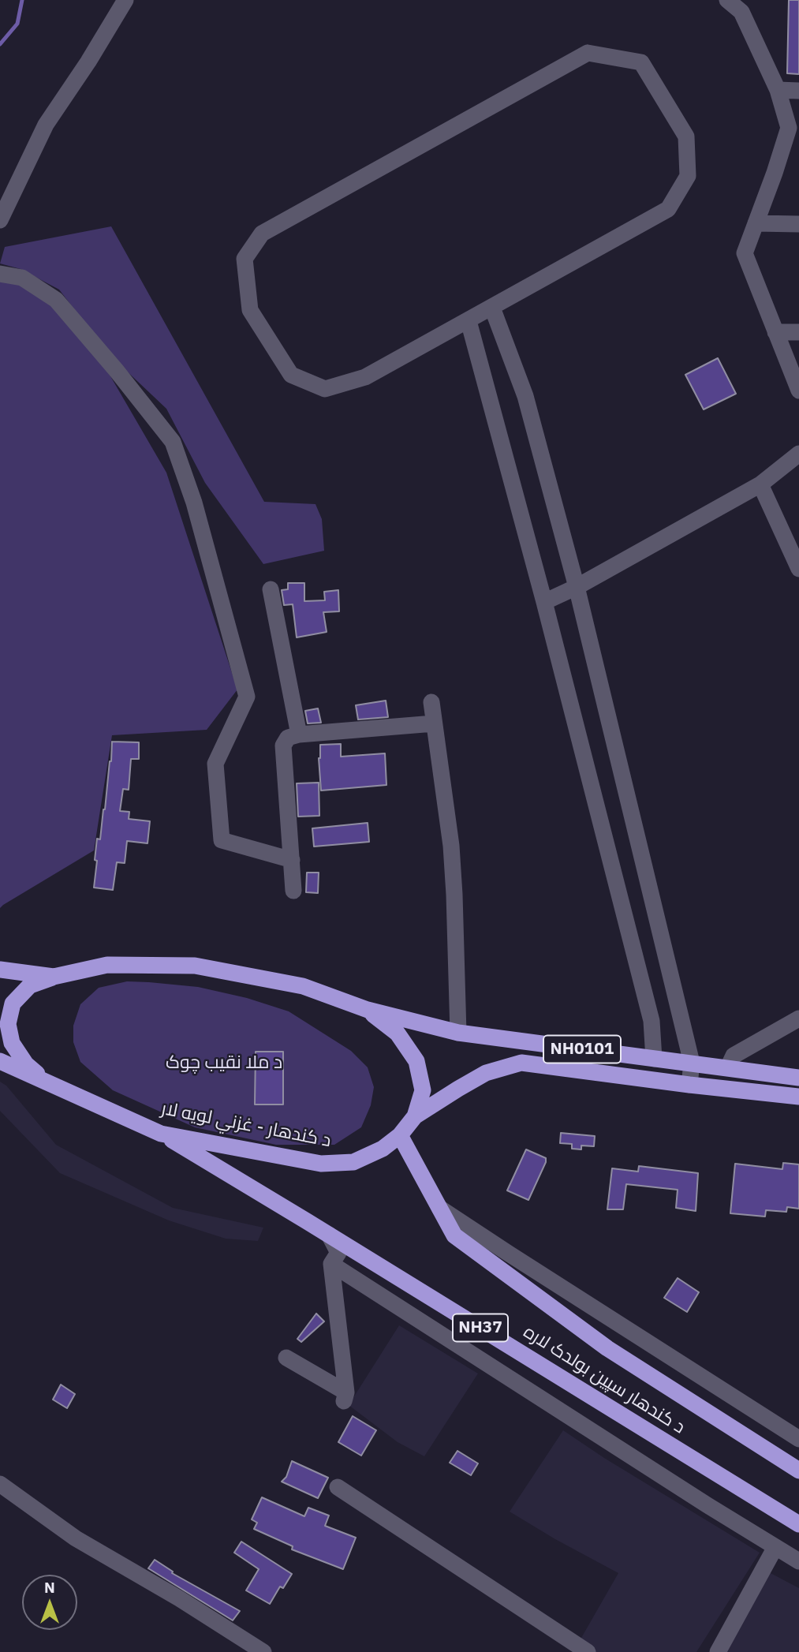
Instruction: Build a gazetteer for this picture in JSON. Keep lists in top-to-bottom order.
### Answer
{
  "streets": {
    "highway": [
      "NH0101",
      "د کندهار - غزني لويه لار",
      "NH37",
      "د کندهار سپین بولدک لاره"
    ]
  },
  "crossings": [
    ["NH0101", "د کندهار - غزني لويه لار"],
    ["د کندهار - غزني لويه لار", "د کندهار سپین بولدک لاره"]
  ],
  "parks": ["د ملا نقيب چوک"],
  "north": "top"
}
